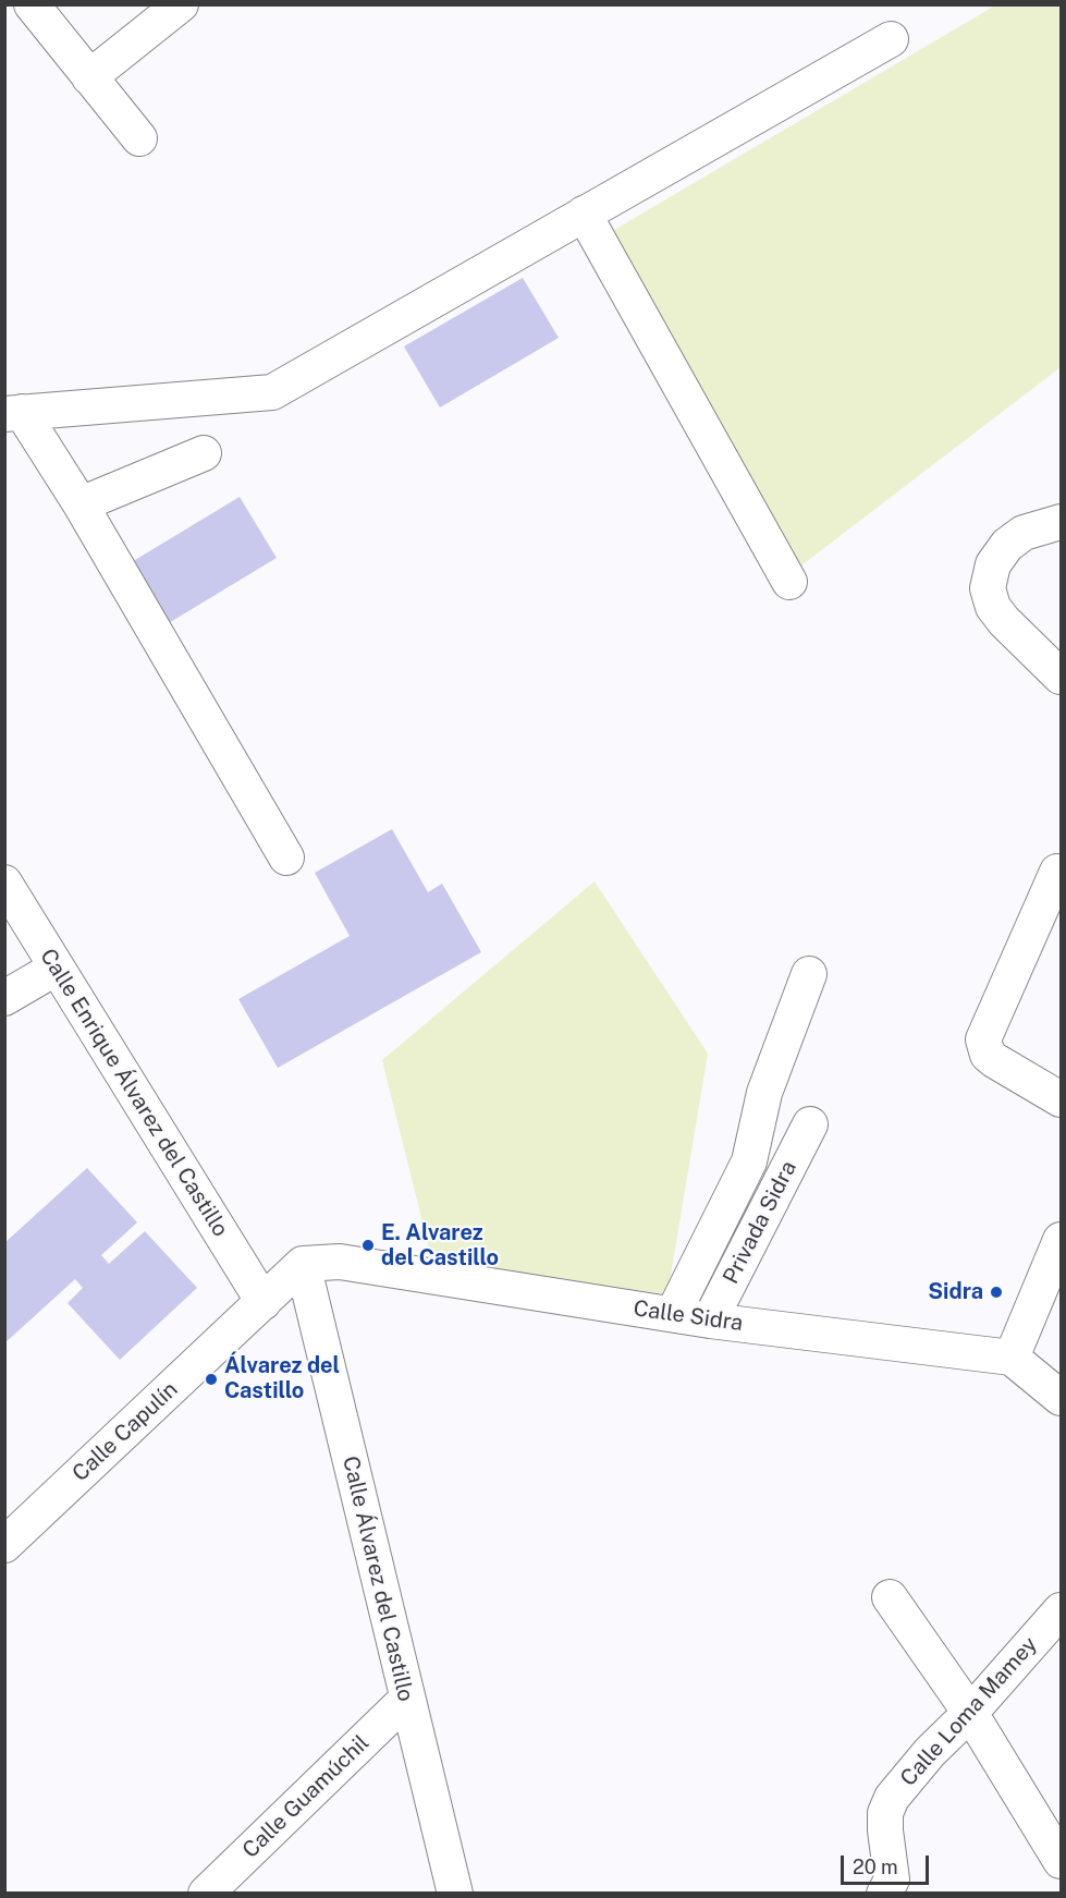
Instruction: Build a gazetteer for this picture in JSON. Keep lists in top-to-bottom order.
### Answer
{
  "streets": {
    "street": [
      "Calle Enrique Álvarez del Castillo",
      "Privada Sidra",
      "Calle Sidra",
      "Calle Capulín",
      "Calle Álvarez del Castillo",
      "Calle Loma Mamey",
      "Calle Guamúchil"
    ]
  },
  "crossings": [
    ["Calle Enrique Álvarez del Castillo", "Calle Capulín"],
    ["Privada Sidra", "Calle Sidra"],
    ["Calle Sidra", "Calle Capulín"],
    ["Calle Sidra", "Calle Álvarez del Castillo"],
    ["Calle Capulín", "Calle Álvarez del Castillo"],
    ["Calle Álvarez del Castillo", "Calle Guamúchil"]
  ],
  "places": ["E. Alvarez del Castillo", "Sidra", "Álvarez del Castillo"],
  "scale_bar": "20 m"
}
